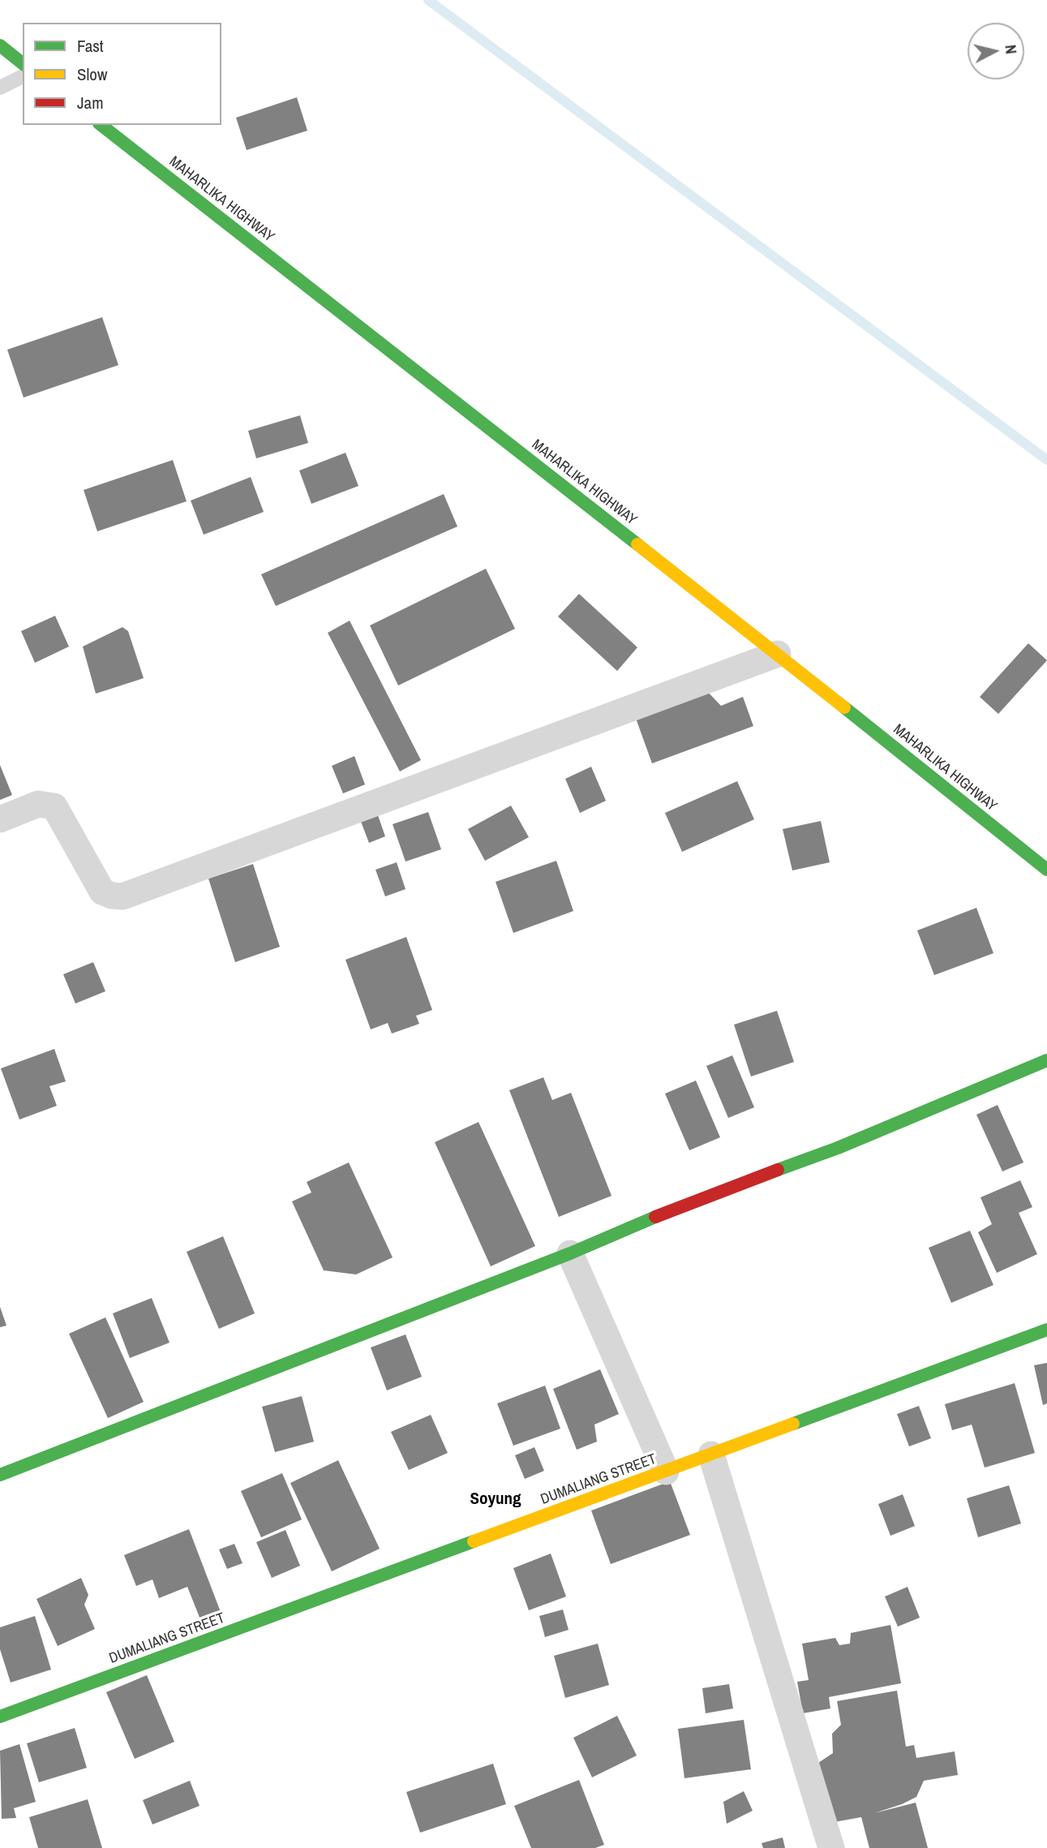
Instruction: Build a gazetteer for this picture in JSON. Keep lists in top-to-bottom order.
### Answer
{
  "streets": {
    "main road": ["MAHARLIKA HIGHWAY", "DUMALIANG STREET"]
  },
  "districts": ["Soyung"],
  "legend": ["Fast", "Slow", "Jam"],
  "north": "right"
}
